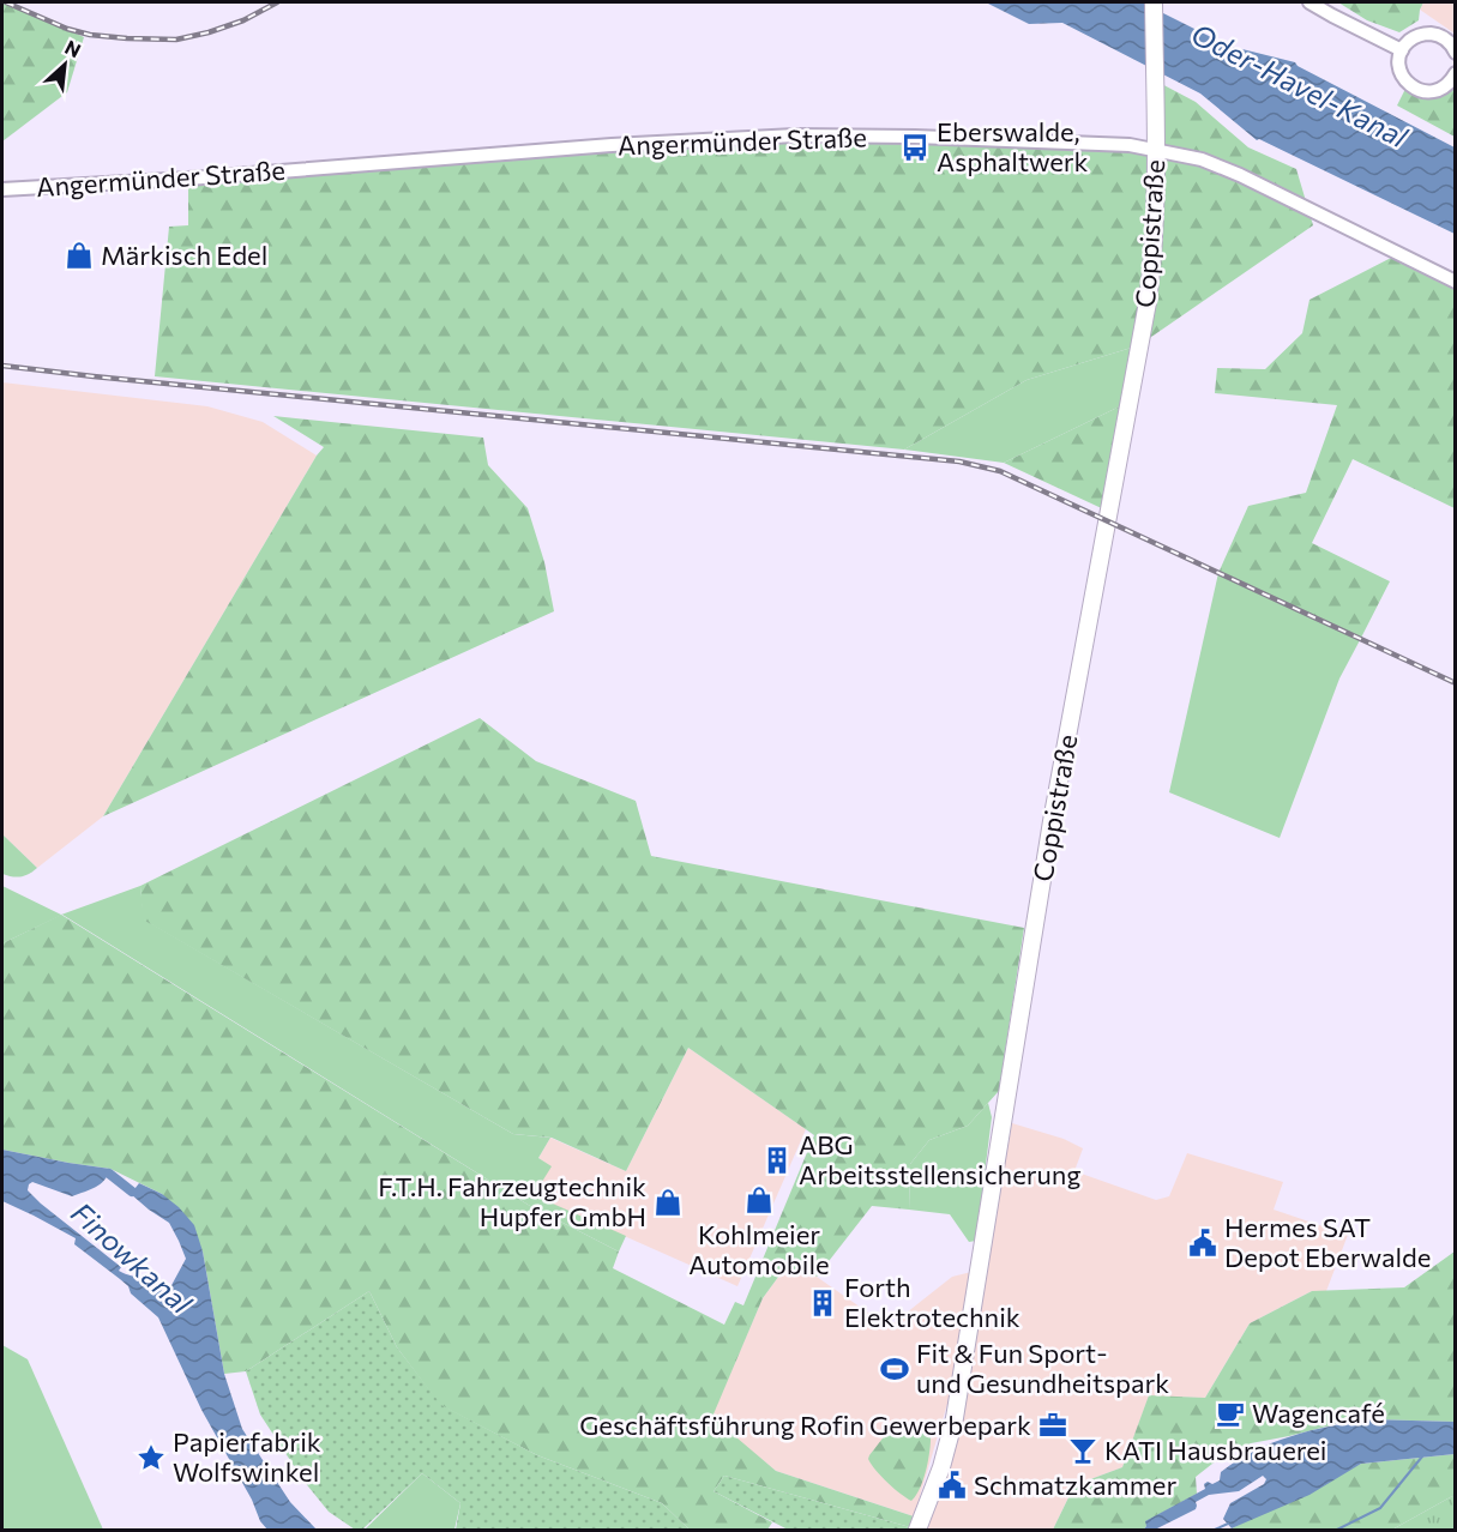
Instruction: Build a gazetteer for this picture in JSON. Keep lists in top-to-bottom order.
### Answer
{
  "streets": {
    "main road": ["Coppistraße"],
    "street": ["Angermünder Straße"]
  },
  "crossings": [
    ["Angermünder Straße", "Coppistraße"]
  ],
  "water": ["Oder-Havel-Kanal", "Finowkanal"],
  "places": {
    "bus stop": ["Eberswalde, Asphaltwerk"],
    "shop": ["Märkisch Edel", "Kohlmeier Automobile", "F.T.H. Fahrzeugtechnik Hupfer GmbH"],
    "building": ["ABG Arbeitsstellensicherung", "Forth Elektrotechnik"],
    "public building": ["Hermes SAT Depot Eberwalde", "Schmatzkammer"],
    "sports": ["Fit & Fun Sport- und Gesundheitspark"],
    "cafe": ["Wagencafé"],
    "office": ["Geschäftsführung Rofin Gewerbepark"],
    "bar": ["KATI Hausbrauerei"],
    "place": ["Papierfabrik Wolfswinkel"]
  },
  "north": "top right"
}
